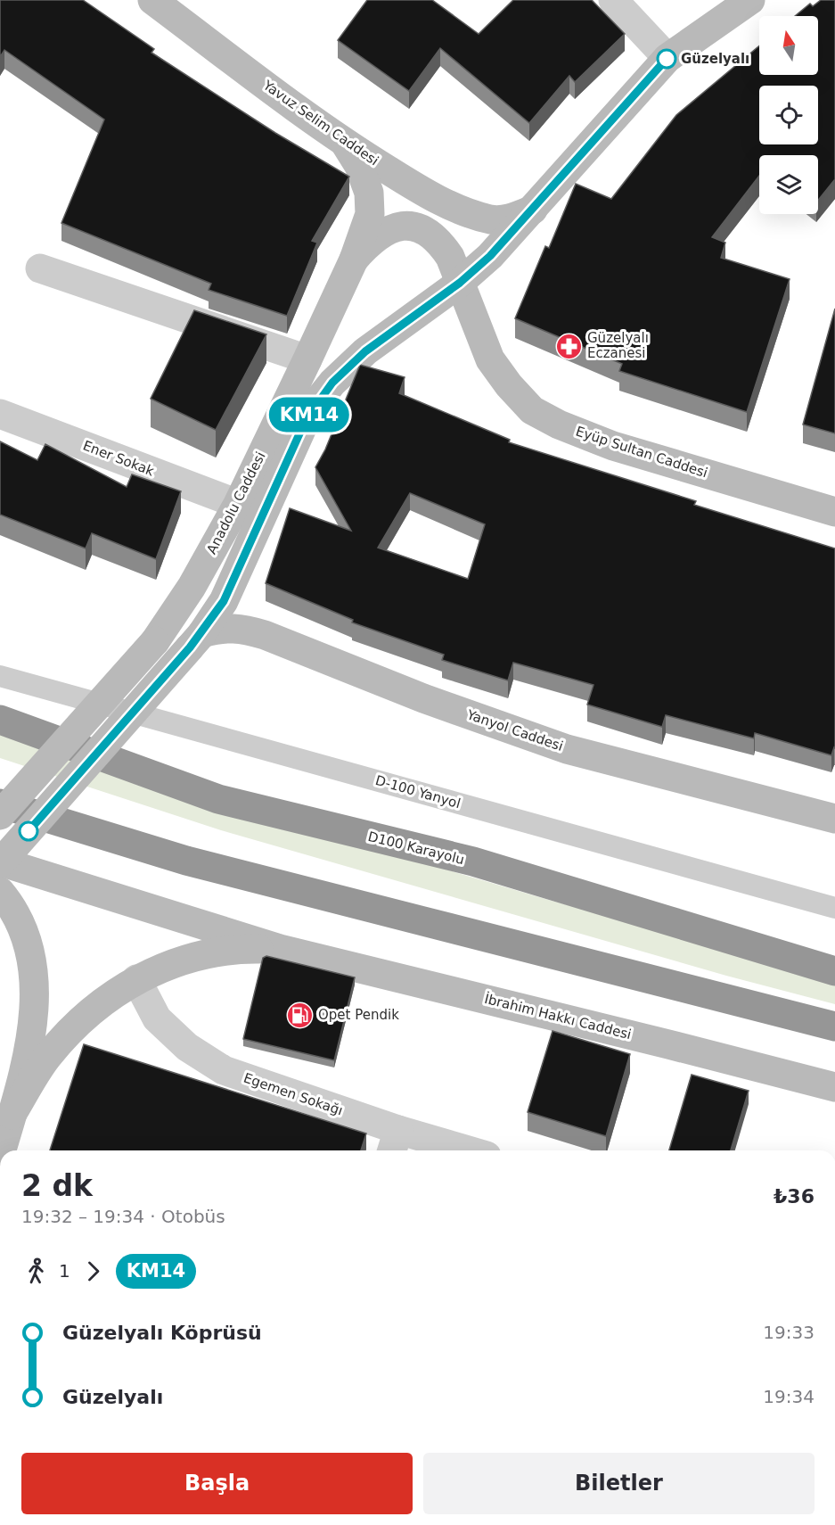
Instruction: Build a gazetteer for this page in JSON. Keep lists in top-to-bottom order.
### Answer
{
  "streets": {
    "highway": ["D100 Karayolu"],
    "street": [
      "Yavuz Selim Caddesi",
      "Eyüp Sultan Caddesi",
      "Ener Sokak",
      "Anadolu Caddesi",
      "Yanyol Caddesi",
      "İbrahim Hakkı Caddesi",
      "Egemen Sokağı"
    ],
    "lane": ["D-100 Yanyol"]
  },
  "crossings": [
    ["Yavuz Selim Caddesi", "Anadolu Caddesi"],
    ["Eyüp Sultan Caddesi", "Anadolu Caddesi"],
    ["Ener Sokak", "Anadolu Caddesi"],
    ["Anadolu Caddesi", "Yanyol Caddesi"]
  ],
  "places": {
    "other": ["Güzelyalı"],
    "pharmacy": ["Güzelyalı Eczanesi"],
    "fuel station": ["Opet Pendik"]
  },
  "lines": ["bus line KM14"],
  "north": "top",
  "page": {
    "on_map": "KM14",
    "heading": ["2 dk", "19:32 – 19:34 · Otobüs", "₺36"],
    "legs": ["1", "KM14"],
    "list": [
      {
        "name": "Güzelyalı Köprüsü",
        "value": "19:33"
      },
      {
        "name": "Güzelyalı",
        "value": "19:34"
      }
    ],
    "buttons": ["Başla", "Biletler"]
  }
}
